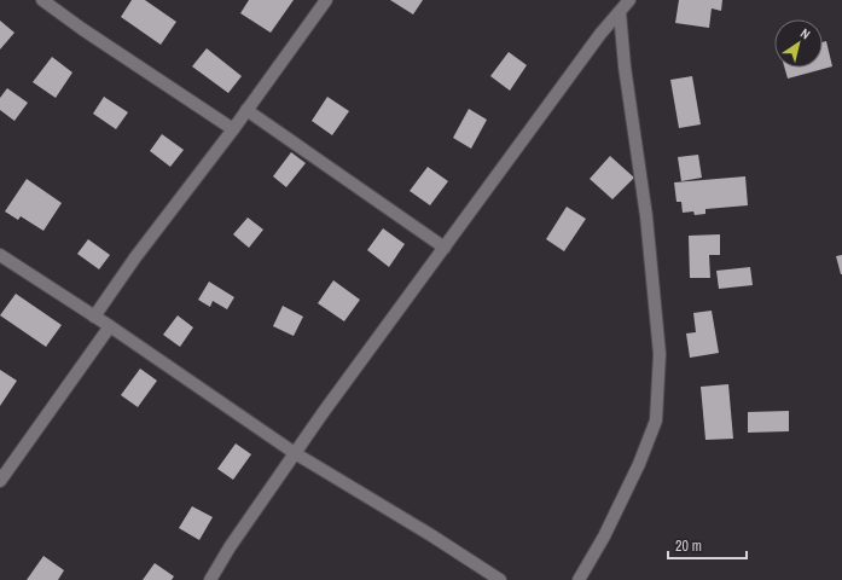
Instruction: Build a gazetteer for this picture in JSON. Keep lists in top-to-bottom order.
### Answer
{
  "scale_bar": "20 m",
  "north": "top right"
}
